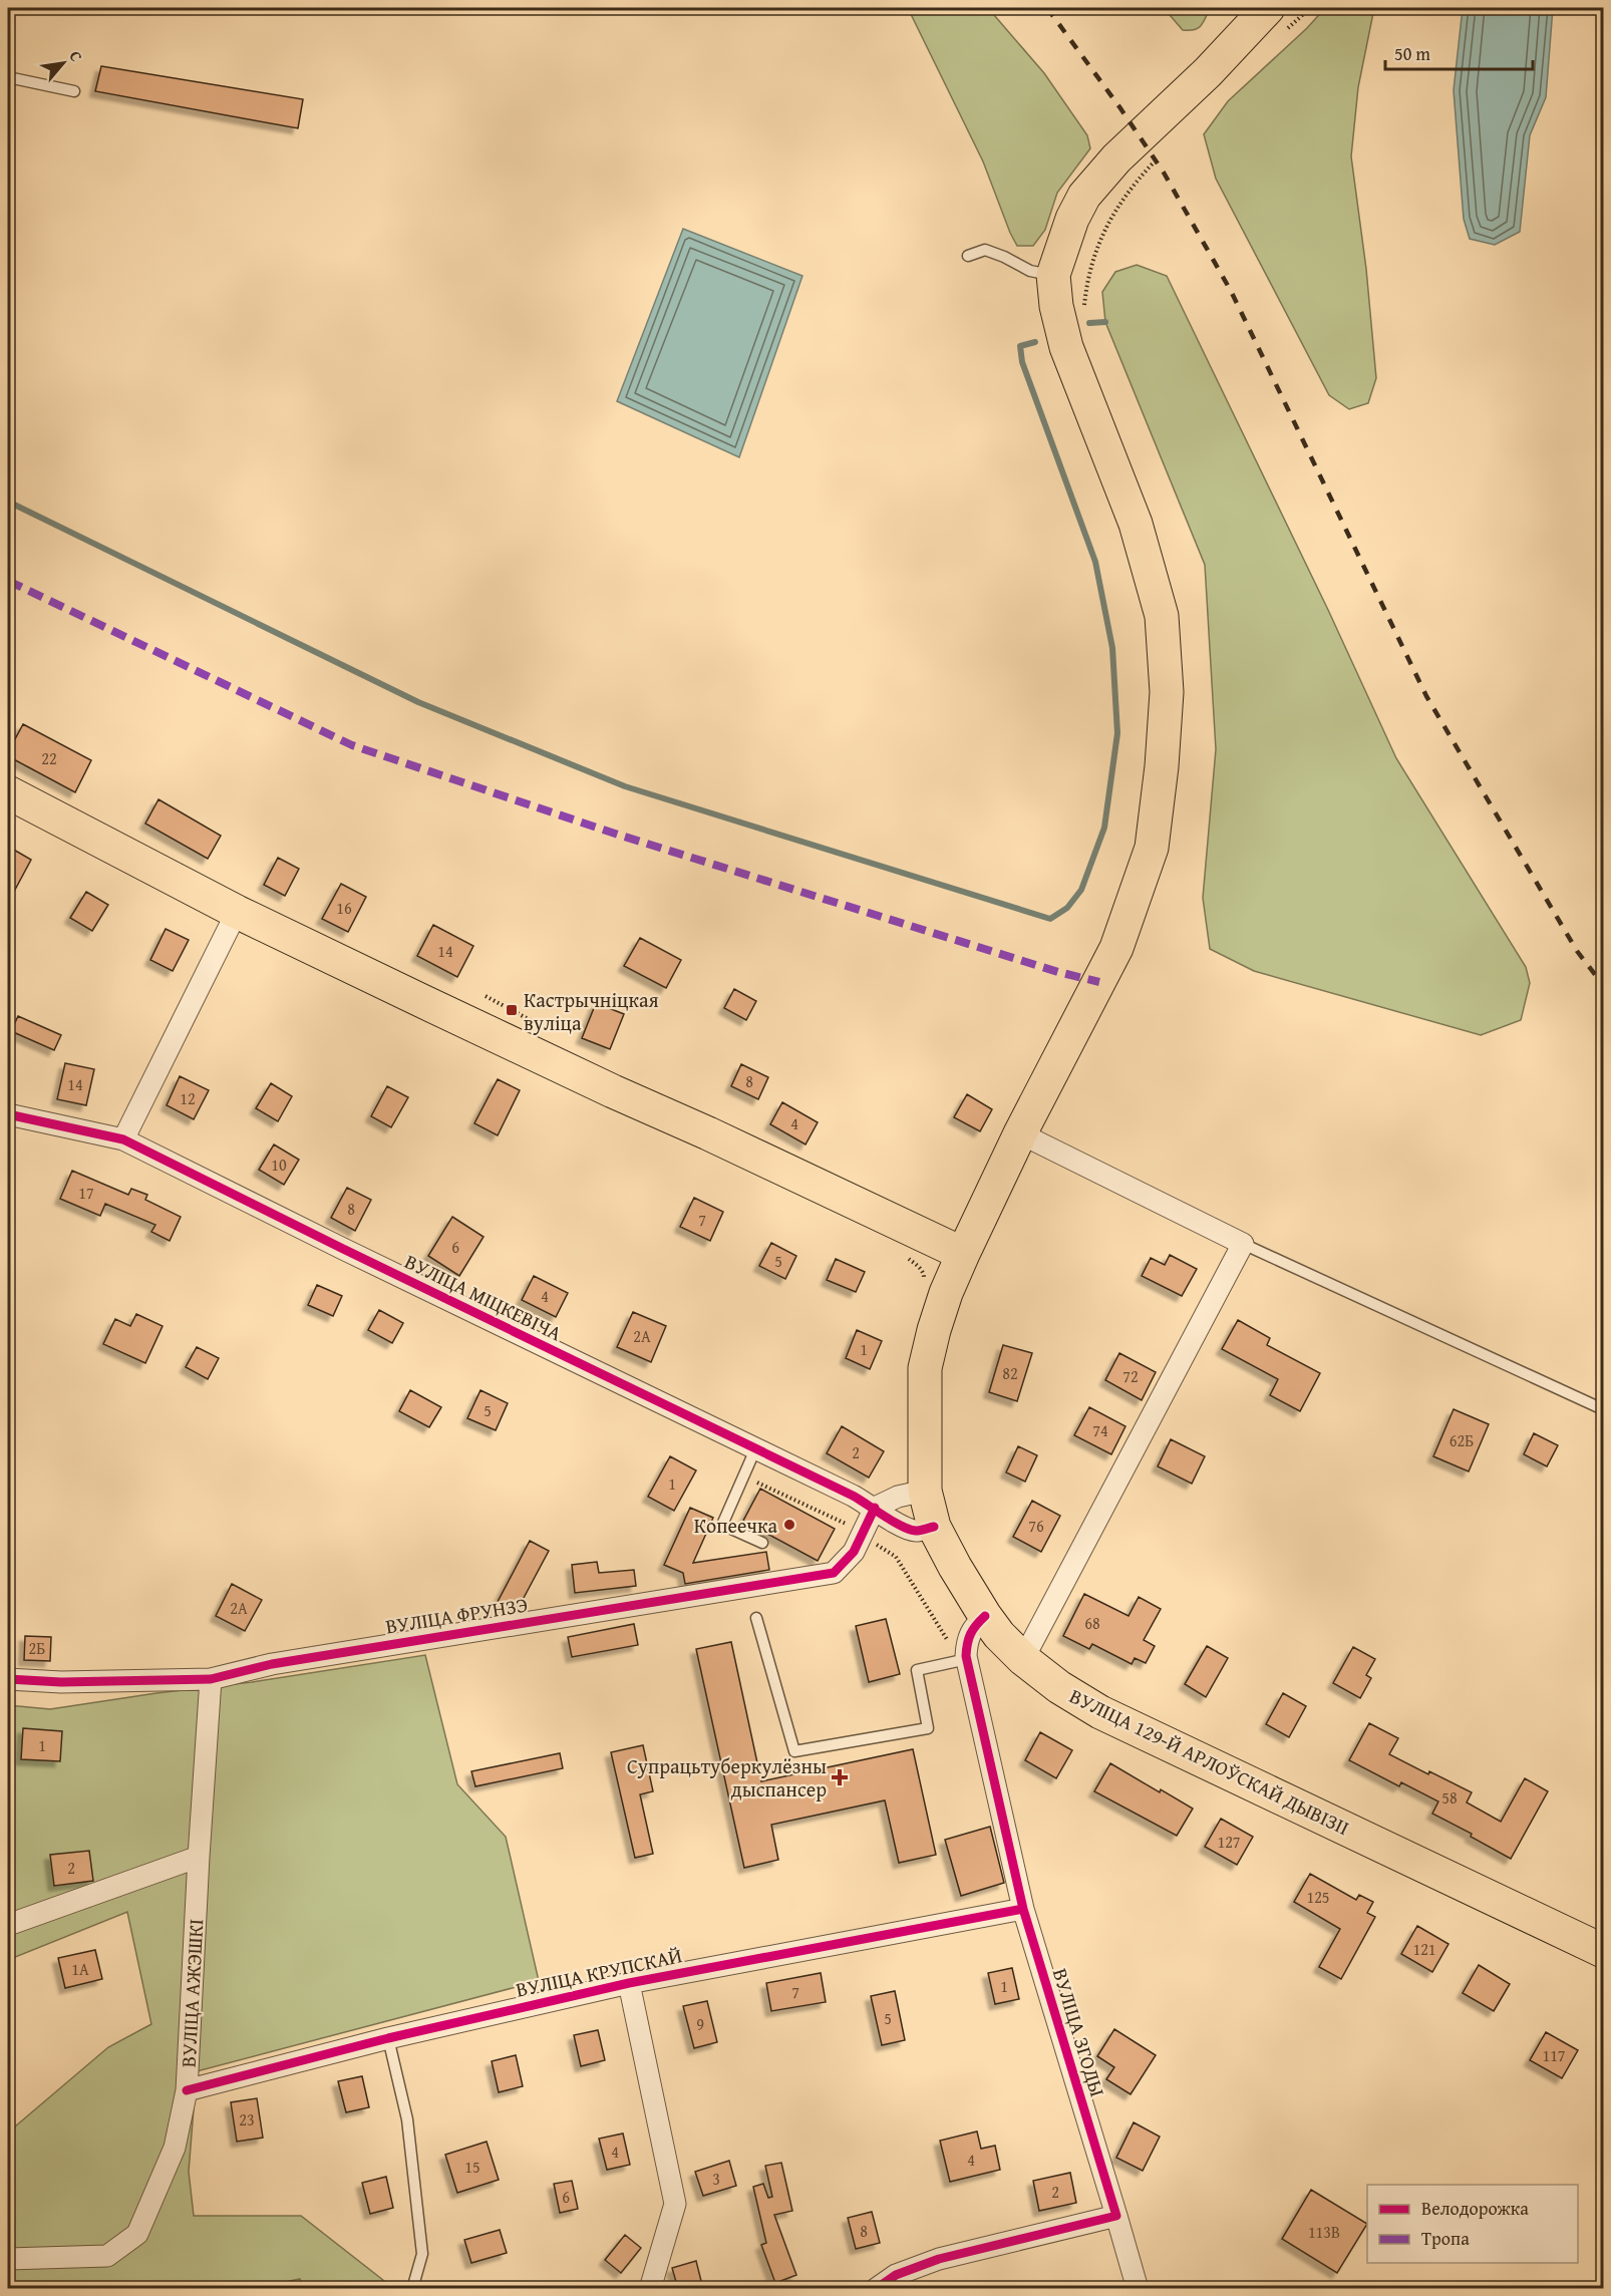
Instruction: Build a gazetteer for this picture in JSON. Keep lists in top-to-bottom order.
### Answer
{
  "streets": {
    "main road": ["ВУЛІЦА 129-Й АРЛОЎСКАЙ ДЫВІЗІІ"],
    "street": [
      "ВУЛІЦА МІЦКЕВІЧА",
      "ВУЛІЦА ФРУНЗЭ",
      "ВУЛІЦА КРУПСКАЙ",
      "ВУЛІЦА АЖЭШКІ",
      "ВУЛІЦА ЗГОДЫ"
    ]
  },
  "crossings": [
    ["ВУЛІЦА МІЦКЕВІЧА", "ВУЛІЦА ФРУНЗЭ"],
    ["ВУЛІЦА МІЦКЕВІЧА", "ВУЛІЦА 129-Й АРЛОЎСКАЙ ДЫВІЗІІ"],
    ["ВУЛІЦА ФРУНЗЭ", "ВУЛІЦА АЖЭШКІ"],
    ["ВУЛІЦА 129-Й АРЛОЎСКАЙ ДЫВІЗІІ", "ВУЛІЦА ЗГОДЫ"],
    ["ВУЛІЦА КРУПСКАЙ", "ВУЛІЦА АЖЭШКІ"],
    ["ВУЛІЦА КРУПСКАЙ", "ВУЛІЦА ЗГОДЫ"]
  ],
  "places": {
    "transit": ["Кастрычніцкая вуліца"],
    "other": ["Копеечка"],
    "health": ["Супрацьтуберкулёзны дыспансер"]
  },
  "house_numbers": [
    "22",
    "16",
    "14",
    "8",
    "14",
    "12",
    "4",
    "10",
    "17",
    "8",
    "7",
    "6",
    "5",
    "4",
    "2А",
    "1",
    "82",
    "72",
    "5",
    "74",
    "62Б",
    "2",
    "1",
    "76",
    "2А",
    "68",
    "2Б",
    "1",
    "58",
    "127",
    "2",
    "125",
    "121",
    "1А",
    "1",
    "7",
    "5",
    "9",
    "117",
    "23",
    "4",
    "4",
    "15",
    "3",
    "2",
    "6",
    "8",
    "113В"
  ],
  "legend": ["Велодорожка", "Тропа"],
  "scale_bar": "50 m",
  "north": "top right"
}
